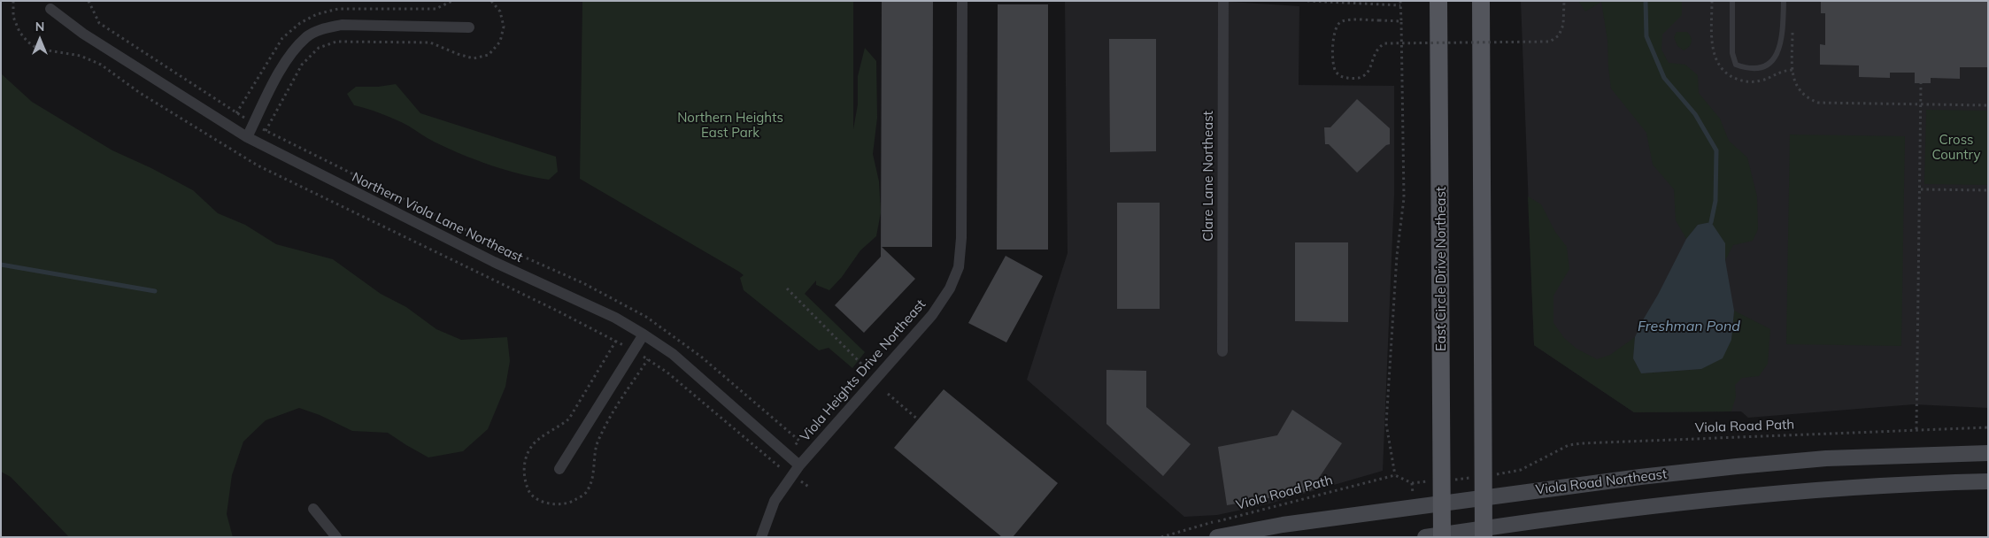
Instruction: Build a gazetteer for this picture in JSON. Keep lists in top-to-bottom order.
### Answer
{
  "streets": {
    "main road": ["East Circle Drive Northeast", "Viola Road Northeast"],
    "street": ["Clare Lane Northeast", "Northern Viola Lane Northeast", "Viola Heights Drive Northeast"],
    "path": ["Viola Road Path"]
  },
  "crossings": [
    ["Northern Viola Lane Northeast", "Viola Heights Drive Northeast"],
    ["East Circle Drive Northeast", "Viola Road Path"],
    ["East Circle Drive Northeast", "Viola Road Northeast"]
  ],
  "water": ["Freshman Pond"],
  "parks": ["Northern Heights East Park", "Cross Country"],
  "north": "top"
}
